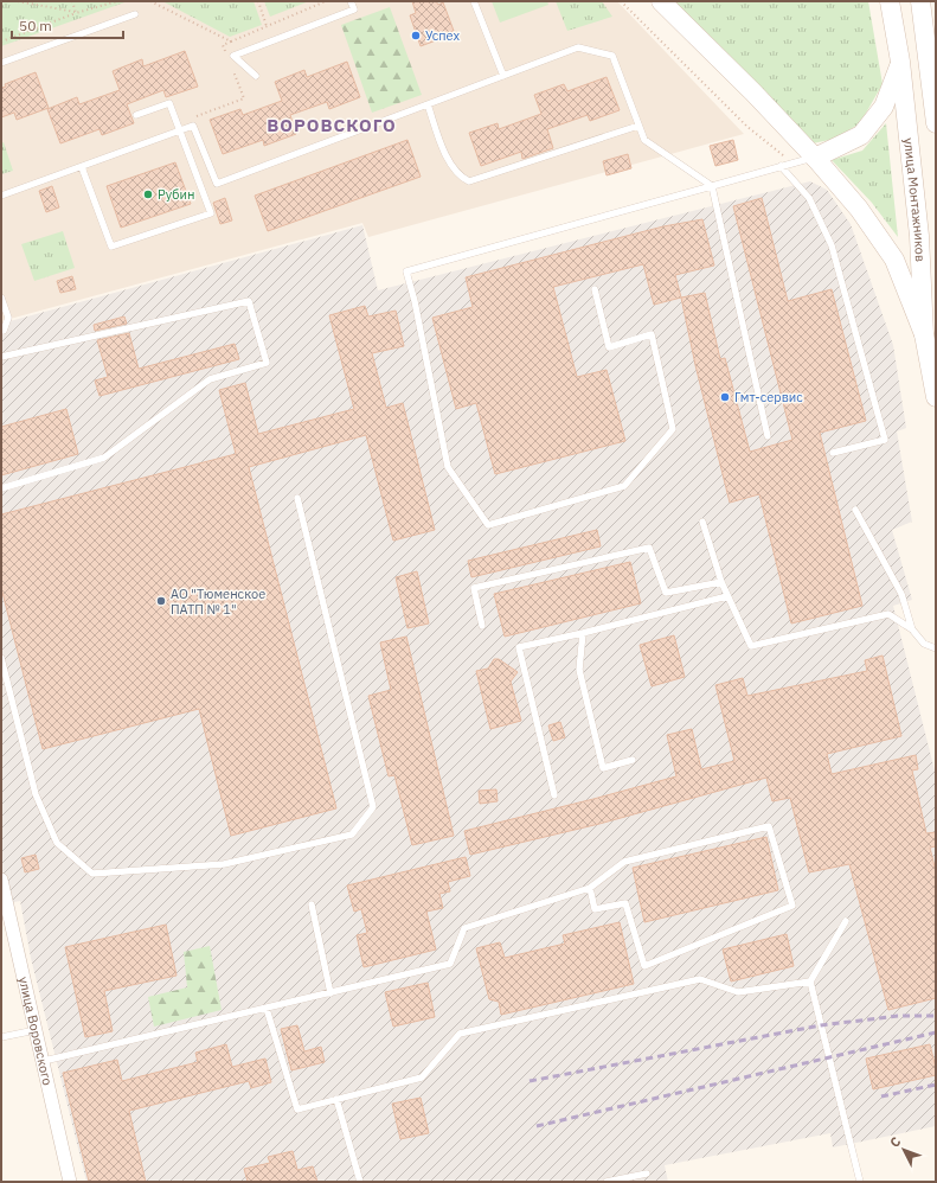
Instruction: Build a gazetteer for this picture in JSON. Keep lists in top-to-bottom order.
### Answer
{
  "streets": {
    "main road": ["улица Монтажников"],
    "street": ["улица Воровского"]
  },
  "districts": ["ВОРОВСКОГО"],
  "places": [
    "Успех",
    "Рубин",
    "Гмт-сервис",
    "АО \"Тюменское ПАТП № 1\""
  ],
  "scale_bar": "50 m",
  "north": "top left"
}
